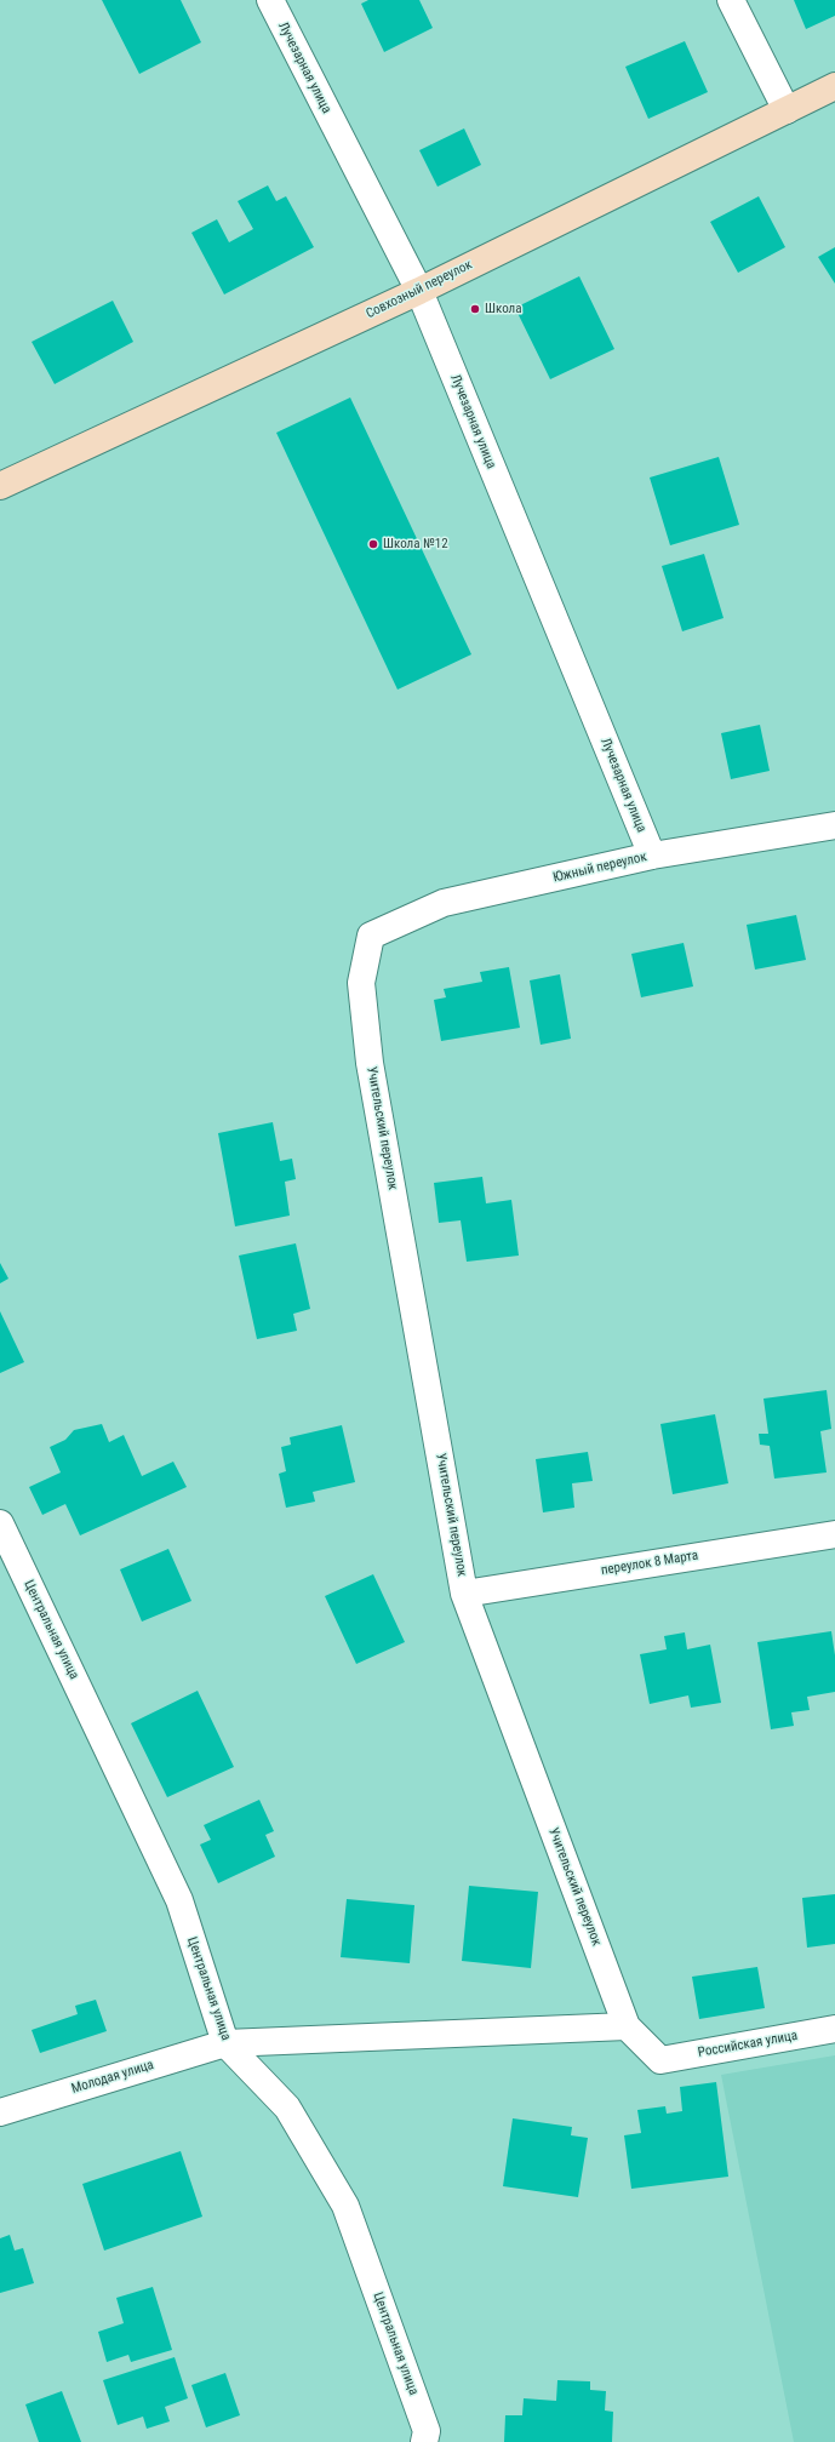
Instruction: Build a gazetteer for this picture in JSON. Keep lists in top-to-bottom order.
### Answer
{
  "streets": {
    "street": [
      "Лучезарная улица",
      "Совхозный переулок",
      "Южный переулок",
      "Учительский переулок",
      "переулок 8 Марта",
      "Центральная улица",
      "Российская улица",
      "Молодая улица"
    ]
  },
  "crossings": [
    ["Лучезарная улица", "Совхозный переулок"],
    ["Лучезарная улица", "Южный переулок"],
    ["Южный переулок", "Учительский переулок"],
    ["Учительский переулок", "переулок 8 Марта"],
    ["Учительский переулок", "Российская улица"],
    ["Учительский переулок", "Молодая улица"],
    ["Центральная улица", "Молодая улица"]
  ],
  "places": ["Школа", "Школа №12"]
}
